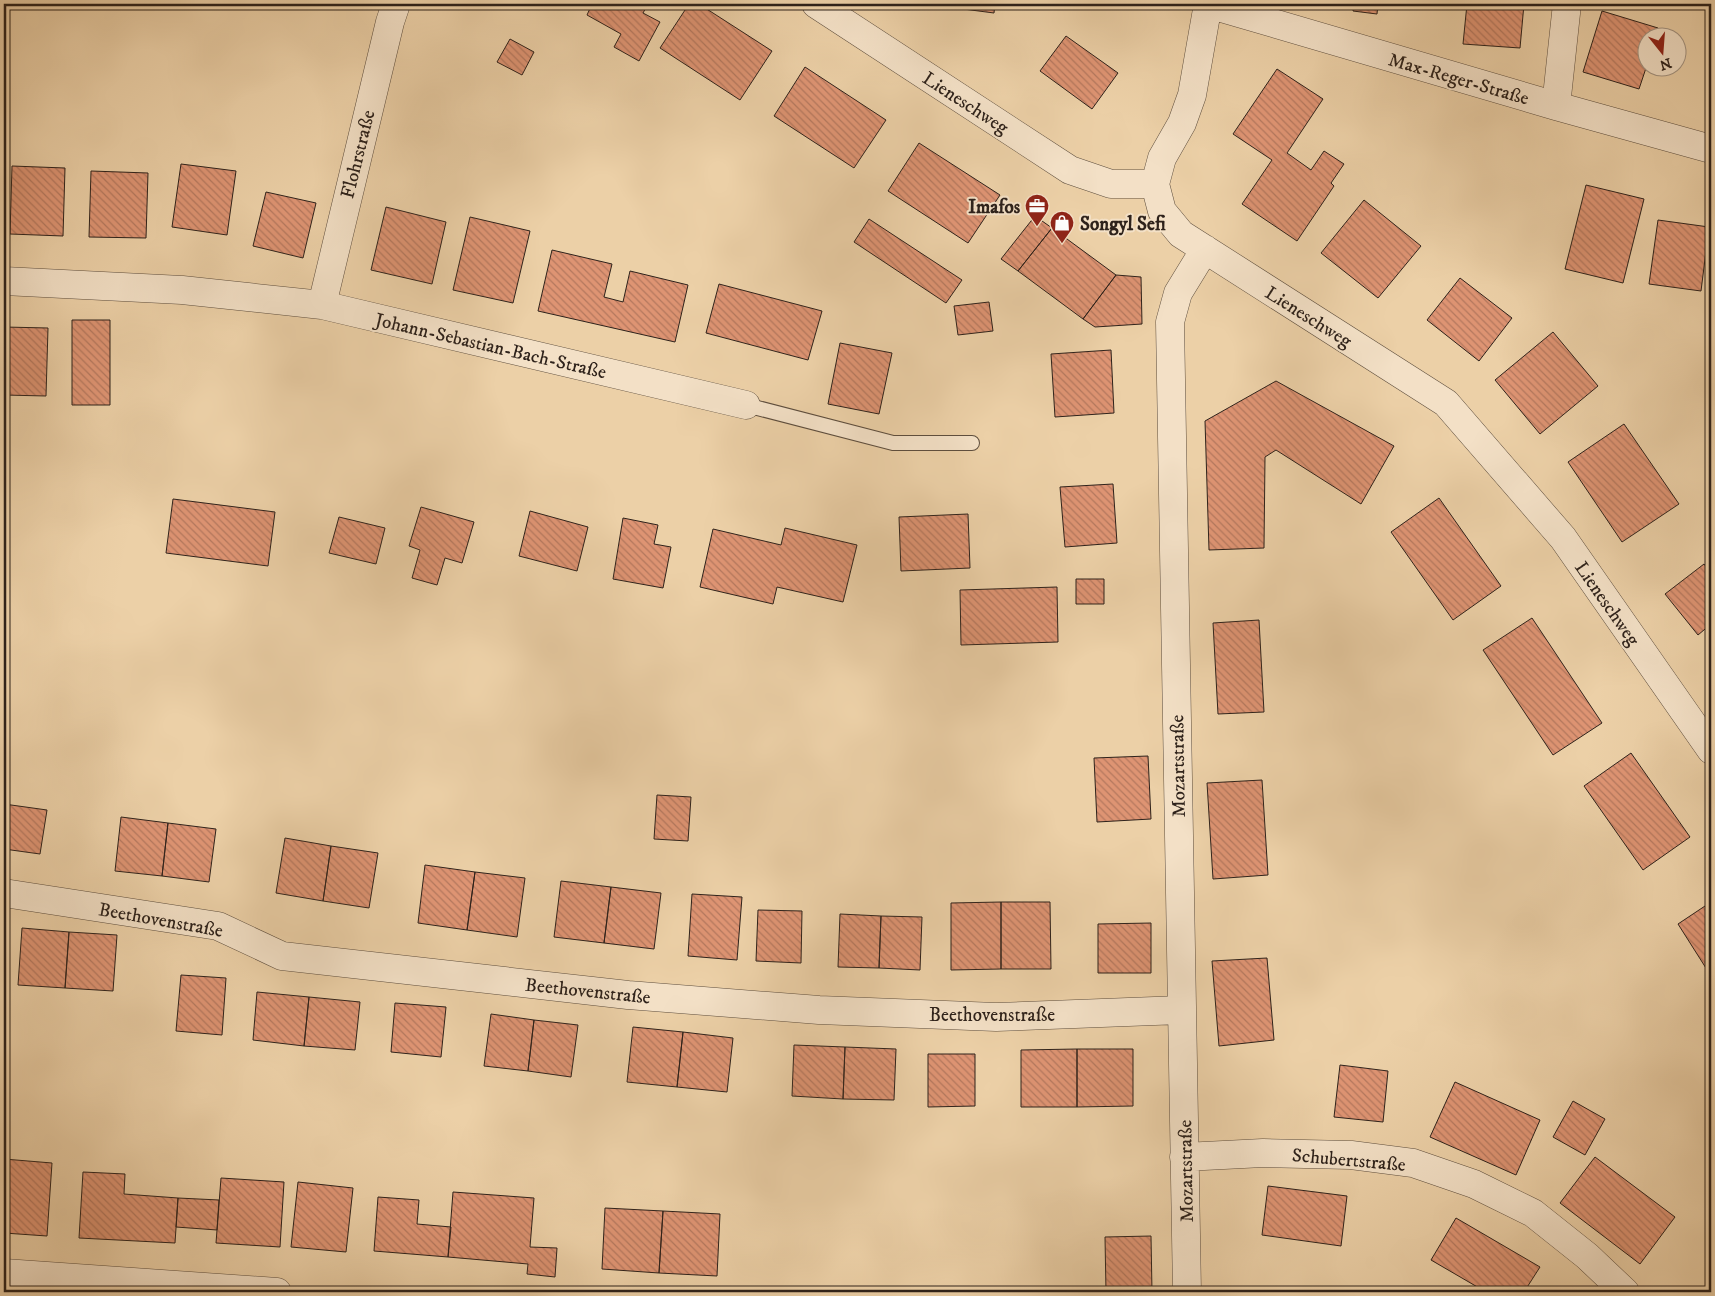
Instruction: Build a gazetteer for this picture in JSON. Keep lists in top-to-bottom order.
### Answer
{
  "streets": {
    "street": [
      "Max-Reger-Straße",
      "Lieneschweg",
      "Flohrstraße",
      "Johann-Sebastian-Bach-Straße",
      "Mozartstraße",
      "Beethovenstraße",
      "Schubertstraße"
    ]
  },
  "crossings": [
    ["Lieneschweg", "Mozartstraße"],
    ["Flohrstraße", "Johann-Sebastian-Bach-Straße"],
    ["Mozartstraße", "Beethovenstraße"],
    ["Mozartstraße", "Schubertstraße"]
  ],
  "places": {
    "office": ["Imafos"],
    "shop": ["Songyl Sefi"]
  },
  "north": "bottom"
}
